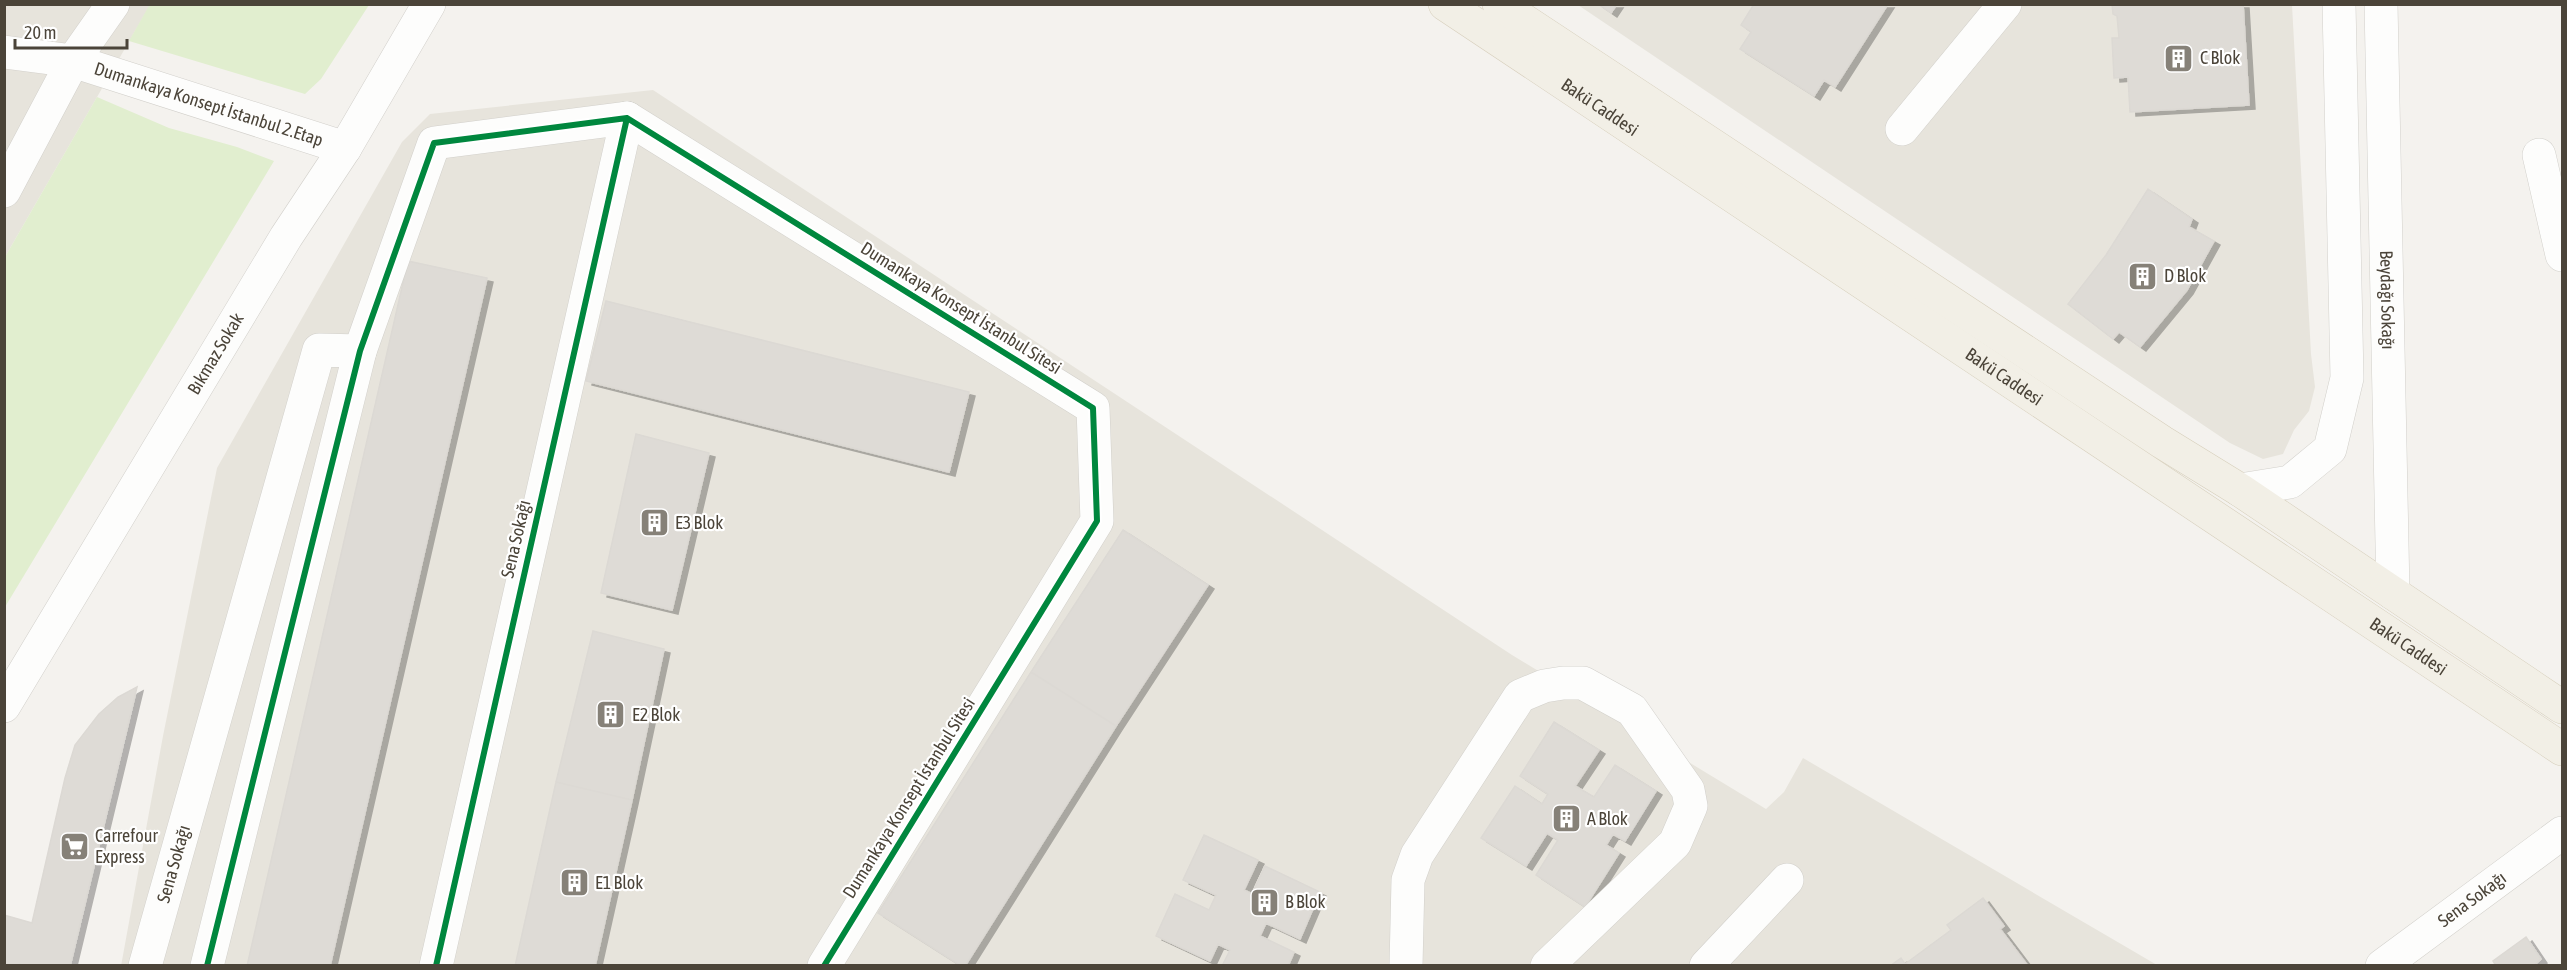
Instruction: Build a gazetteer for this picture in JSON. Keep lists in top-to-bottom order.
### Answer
{
  "streets": {
    "main road": ["Bakü Caddesi"],
    "street": [
      "Dumankaya Konsept İstanbul 2.Etap",
      "Beydağı Sokağı",
      "Dumankaya Konsept İstanbul Sitesi",
      "Bıkmaz Sokak",
      "Sena Sokağı"
    ]
  },
  "crossings": [
    ["Dumankaya Konsept İstanbul 2.Etap", "Bıkmaz Sokak"],
    ["Bakü Caddesi", "Beydağı Sokağı"],
    ["Dumankaya Konsept İstanbul Sitesi", "Sena Sokağı"]
  ],
  "places": {
    "building": [
      "C Blok",
      "D Blok",
      "E3 Blok",
      "E2 Blok",
      "A Blok",
      "E1 Blok",
      "B Blok"
    ],
    "supermarket": ["Carrefour Express"]
  },
  "scale_bar": "20 m"
}
